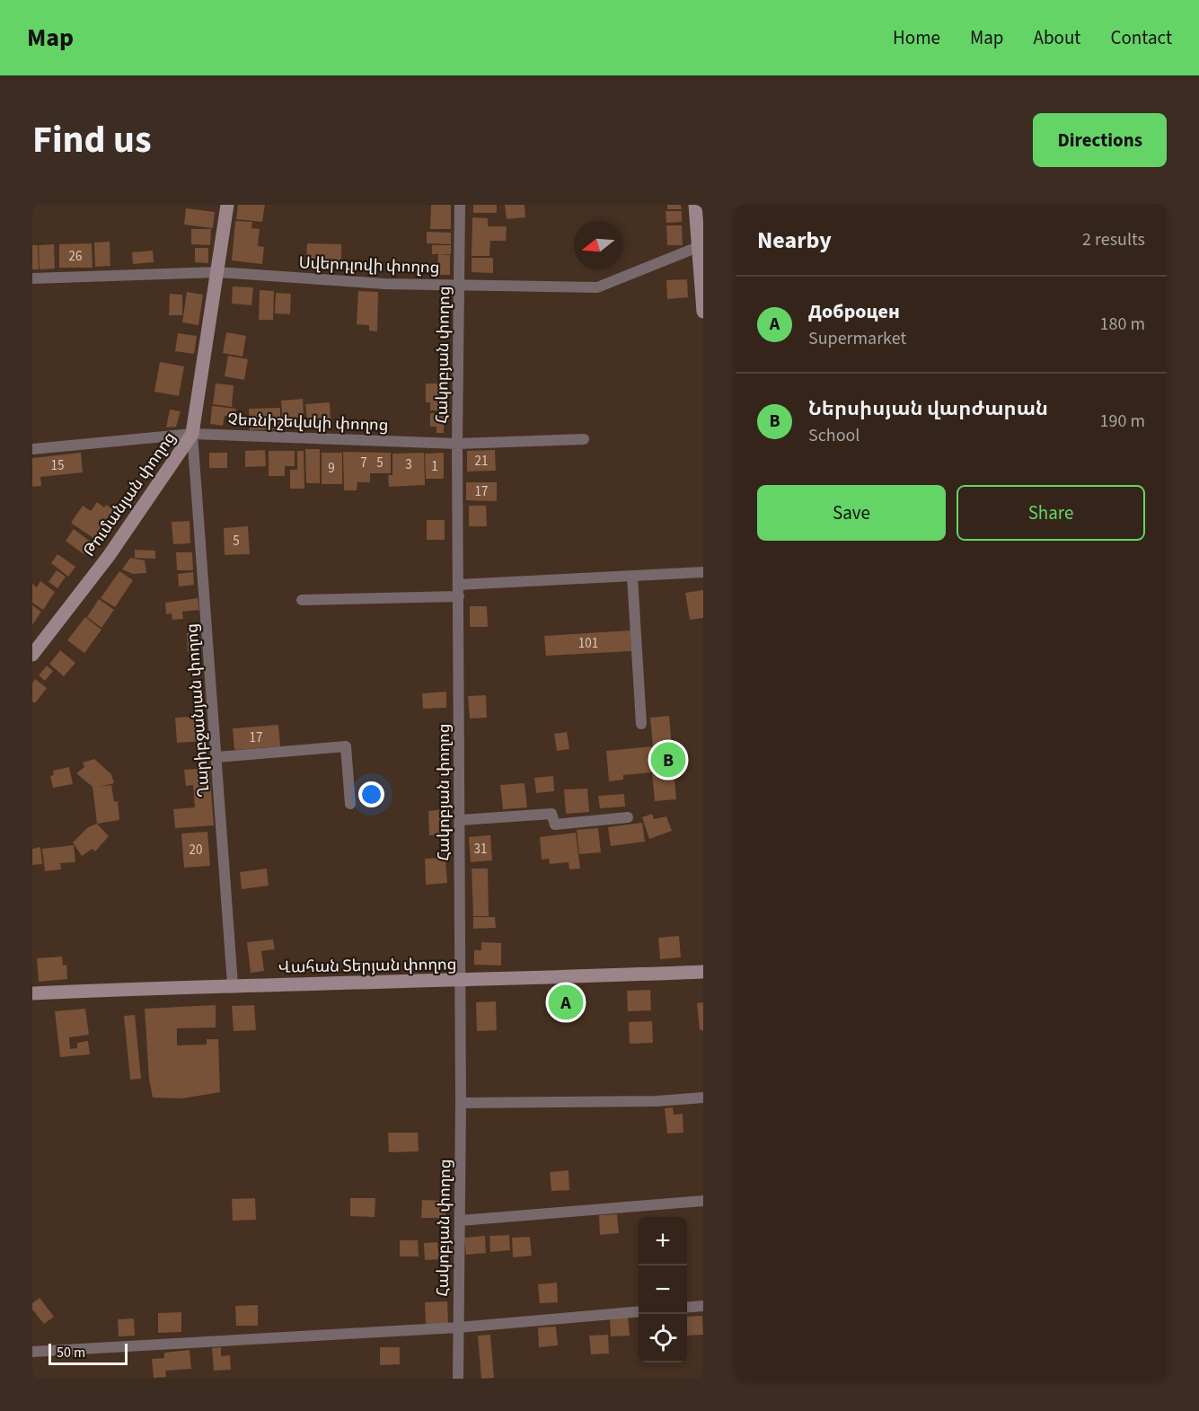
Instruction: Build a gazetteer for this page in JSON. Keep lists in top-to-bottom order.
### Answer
{
  "streets": {
    "street": [
      "Սվերդլովի փողոց",
      "Հակոբյան փողոց",
      "Չեռնիշեվսկի փողոց",
      "Թումանյան փողոց",
      "Ղարիբջանյան փողոց",
      "Վահան Տերյան փողոց"
    ]
  },
  "crossings": [
    ["Սվերդլովի փողոց", "Հակոբյան փողոց"],
    ["Սվերդլովի փողոց", "Թումանյան փողոց"],
    ["Հակոբյան փողոց", "Չեռնիշեվսկի փողոց"],
    ["Հակոբյան փողոց", "Վահան Տերյան փողոց"],
    ["Չեռնիշեվսկի փողոց", "Թումանյան փողոց"],
    ["Չեռնիշեվսկի փողոց", "Ղարիբջանյան փողոց"],
    ["Թումանյան փողոց", "Ղարիբջանյան փողոց"],
    ["Ղարիբջանյան փողոց", "Վահան Տերյան փողոց"]
  ],
  "house_numbers": [
    "26",
    "21",
    "7",
    "5",
    "3",
    "15",
    "1",
    "9",
    "17",
    "5",
    "101",
    "17",
    "31",
    "20"
  ],
  "scale_bar": "50 m",
  "north": "left",
  "page": {
    "header": "Map",
    "nav": [
      "Home",
      "Map",
      "About",
      "Contact"
    ],
    "title": "Find us",
    "buttons": [
      "Directions",
      ["Save", "Share"]
    ],
    "heading": ["Nearby", "2 results"],
    "list": [
      {
        "mark": "A",
        "name": "Доброцен",
        "note": "Supermarket",
        "value": "180 m"
      },
      {
        "mark": "B",
        "name": "Ներսիսյան վարժարան",
        "note": "School",
        "value": "190 m"
      }
    ],
    "pins": ["B", "A"],
    "map_buttons": ["+", "−"],
    "scale": "50 m"
  }
}
